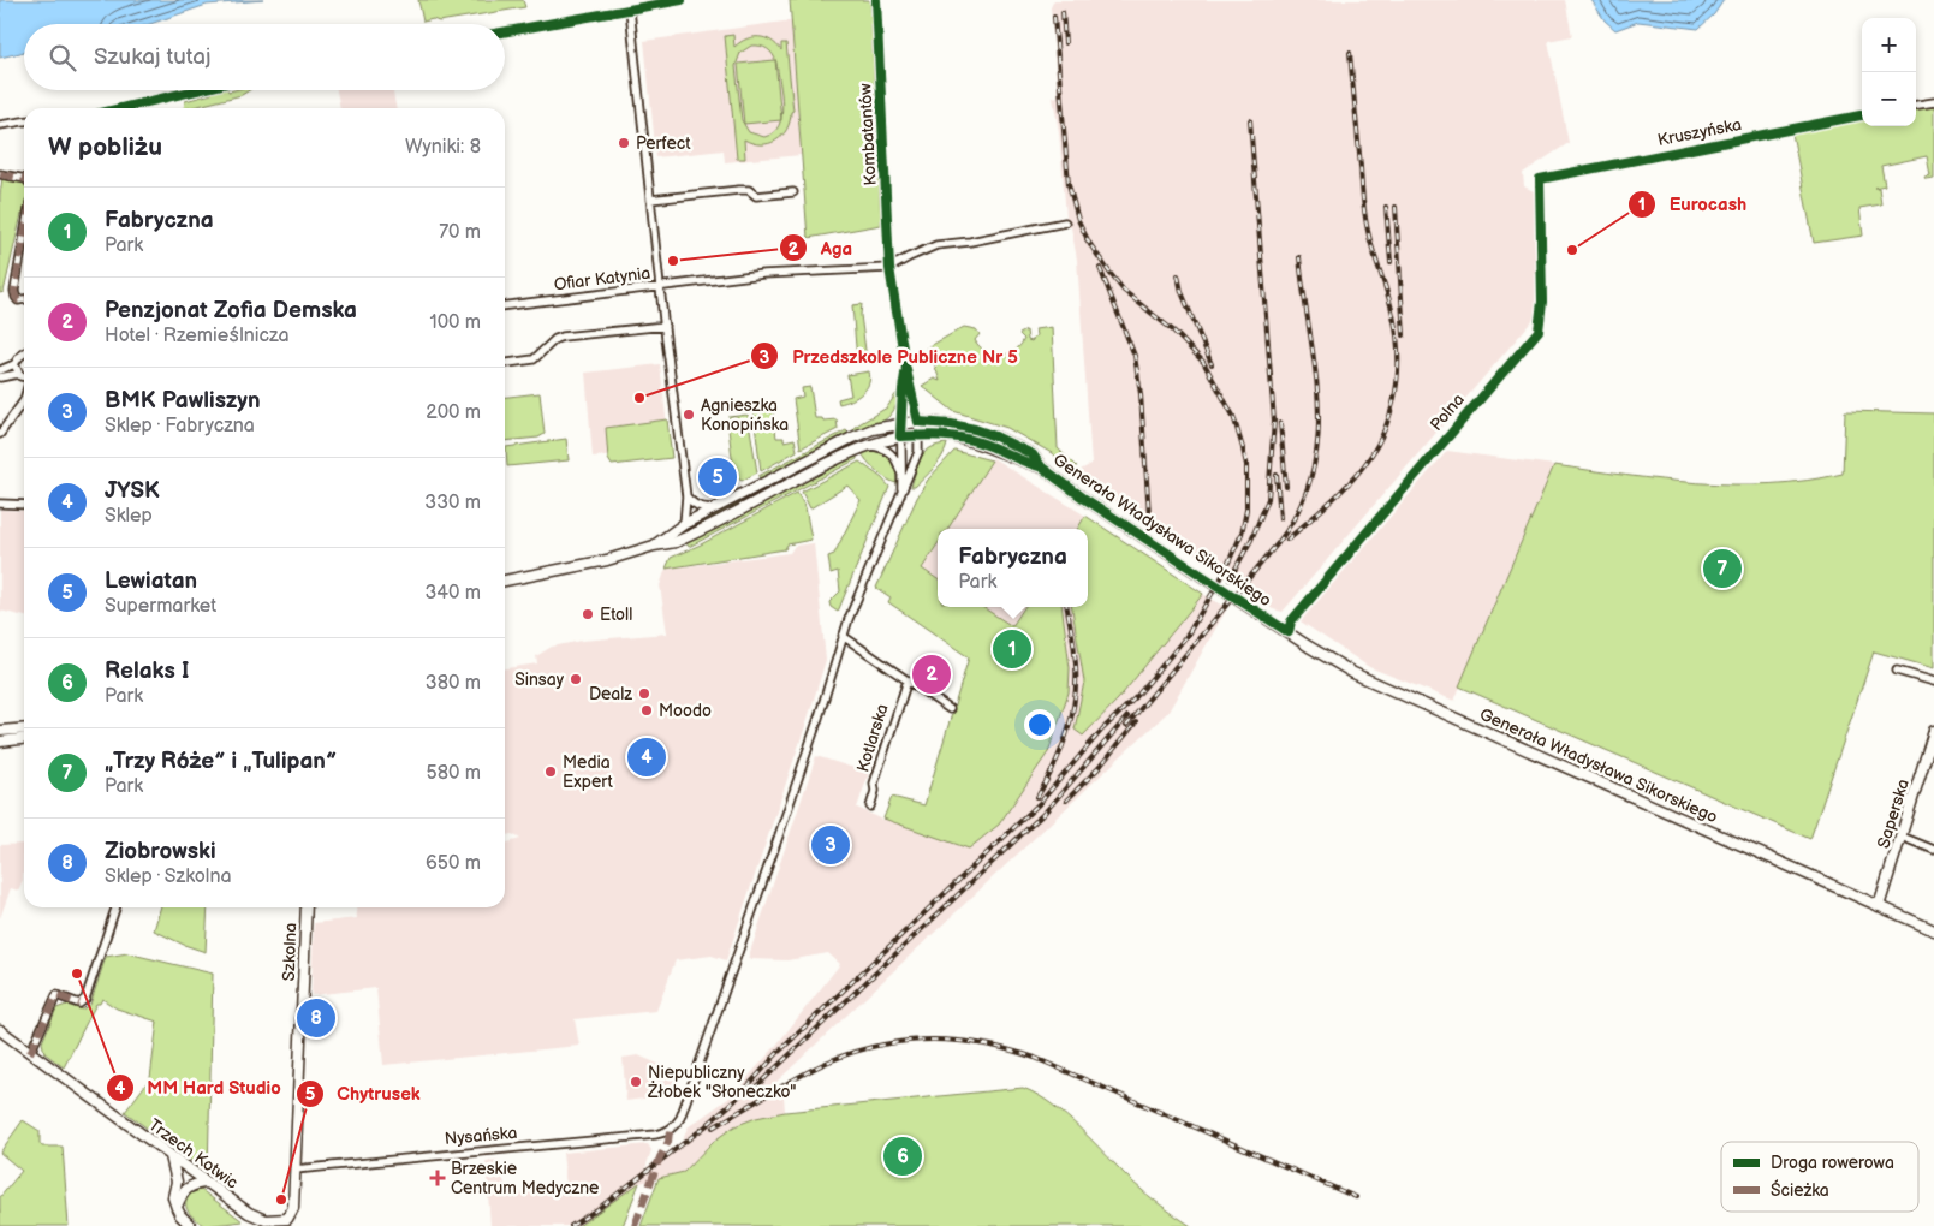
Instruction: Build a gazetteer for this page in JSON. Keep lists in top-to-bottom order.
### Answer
{
  "streets": {
    "main road": [
      "Generała Władysława Sikorskiego",
      "Saperska",
      "Szkolna",
      "Trzech Kotwic"
    ],
    "street": [
      "Kruszyńska",
      "Kombatantów",
      "Ofiar Katynia",
      "Polna",
      "Kotlarska",
      "Nysańska"
    ]
  },
  "crossings": [
    ["Kruszyńska", "Polna"],
    ["Kombatantów", "Ofiar Katynia"],
    ["Polna", "Generała Władysława Sikorskiego"],
    ["Generała Władysława Sikorskiego", "Saperska"],
    ["Szkolna", "Nysańska"],
    ["Szkolna", "Trzech Kotwic"]
  ],
  "places": {
    "other": [
      "Perfect",
      "Eurocash",
      "Aga",
      "Przedszkole Publiczne Nr 5",
      "Agnieszka Konopińska",
      "Etoll",
      "Sinsay",
      "Dealz",
      "Moodo",
      "Media Expert",
      "MM Hard Studio",
      "Niepubliczny Żłobek \"Słoneczko\"",
      "Chytrusek"
    ],
    "health": ["Brzeskie Centrum Medyczne"]
  },
  "legend": ["Droga rowerowa", "Ścieżka"],
  "page": {
    "map_buttons": ["+", "−"],
    "search": "Szukaj tutaj",
    "heading": ["W pobliżu", "Wyniki: 8"],
    "list": [
      {
        "mark": "1",
        "name": "Fabryczna",
        "note": "Park",
        "value": "70 m"
      },
      {
        "mark": "2",
        "name": "Penzjonat Zofia Demska",
        "note": "Hotel · Rzemieślnicza",
        "value": "100 m"
      },
      {
        "mark": "3",
        "name": "BMK Pawliszyn",
        "note": "Sklep · Fabryczna",
        "value": "200 m"
      },
      {
        "mark": "4",
        "name": "JYSK",
        "note": "Sklep",
        "value": "330 m"
      },
      {
        "mark": "5",
        "name": "Lewiatan",
        "note": "Supermarket",
        "value": "340 m"
      },
      {
        "mark": "6",
        "name": "Relaks I",
        "note": "Park",
        "value": "380 m"
      },
      {
        "mark": "7",
        "name": "„Trzy Róże” i „Tulipan”",
        "note": "Park",
        "value": "580 m"
      },
      {
        "mark": "8",
        "name": "Ziobrowski",
        "note": "Sklep · Szkolna",
        "value": "650 m"
      }
    ],
    "pins": [
      "5",
      "7",
      "1",
      "2",
      "4",
      "3",
      "8",
      "6"
    ],
    "popup": ["Fabryczna", "Park"]
  }
}
